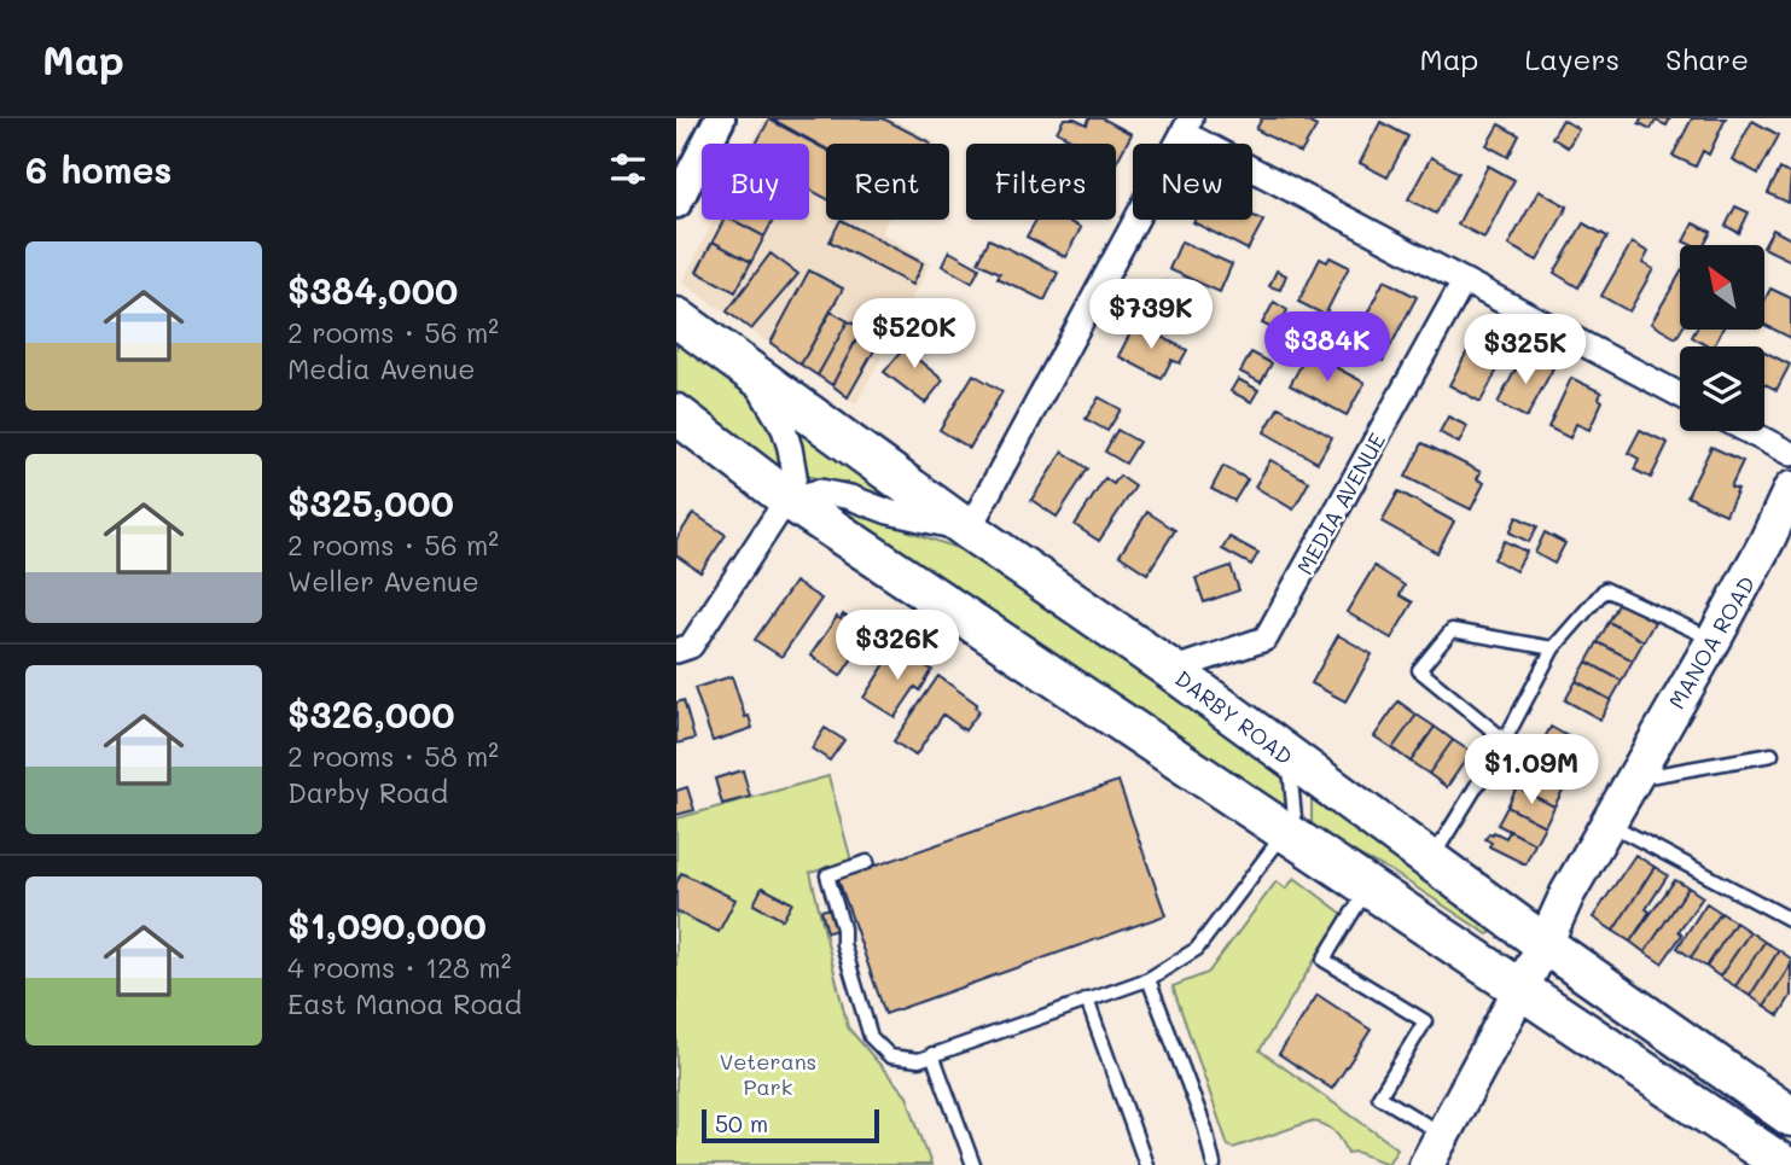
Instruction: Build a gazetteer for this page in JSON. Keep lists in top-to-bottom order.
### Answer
{
  "streets": {
    "main road": ["MANOA ROAD", "DARBY ROAD"],
    "street": ["MEDIA AVENUE"]
  },
  "crossings": [
    ["MEDIA AVENUE", "DARBY ROAD"],
    ["MANOA ROAD", "DARBY ROAD"]
  ],
  "parks": ["Veterans Park"],
  "scale_bar": "50 m",
  "north": "top left",
  "page": {
    "header": "Map",
    "nav": ["Map", "Layers", "Share"],
    "heading": "6 homes",
    "chip": [
      "Buy",
      "Rent",
      "Filters",
      "New"
    ],
    "list": [
      {
        "name": "$384,000",
        "note": "2 rooms · 56 m² · Media Avenue"
      },
      {
        "name": "$325,000",
        "note": "2 rooms · 56 m² · Weller Avenue"
      },
      {
        "name": "$326,000",
        "note": "2 rooms · 58 m² · Darby Road"
      },
      {
        "name": "$1,090,000",
        "note": "4 rooms · 128 m² · East Manoa Road"
      }
    ],
    "price": [
      "$739K",
      "$520K",
      "$384K",
      "$325K",
      "$326K",
      "$1.09M"
    ],
    "scale": "50 m"
  }
}
